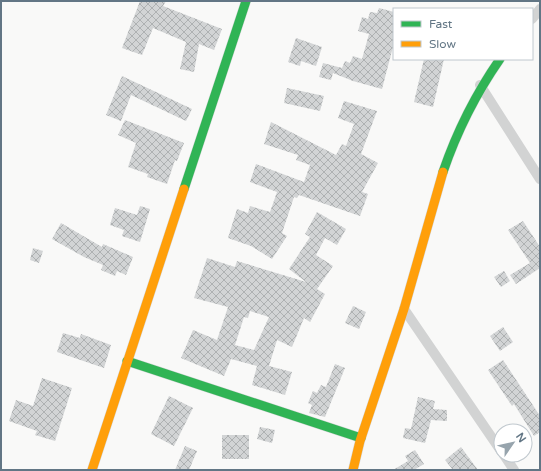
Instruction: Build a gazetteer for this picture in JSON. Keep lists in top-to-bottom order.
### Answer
{
  "legend": ["Fast", "Slow"],
  "north": "top right"
}
